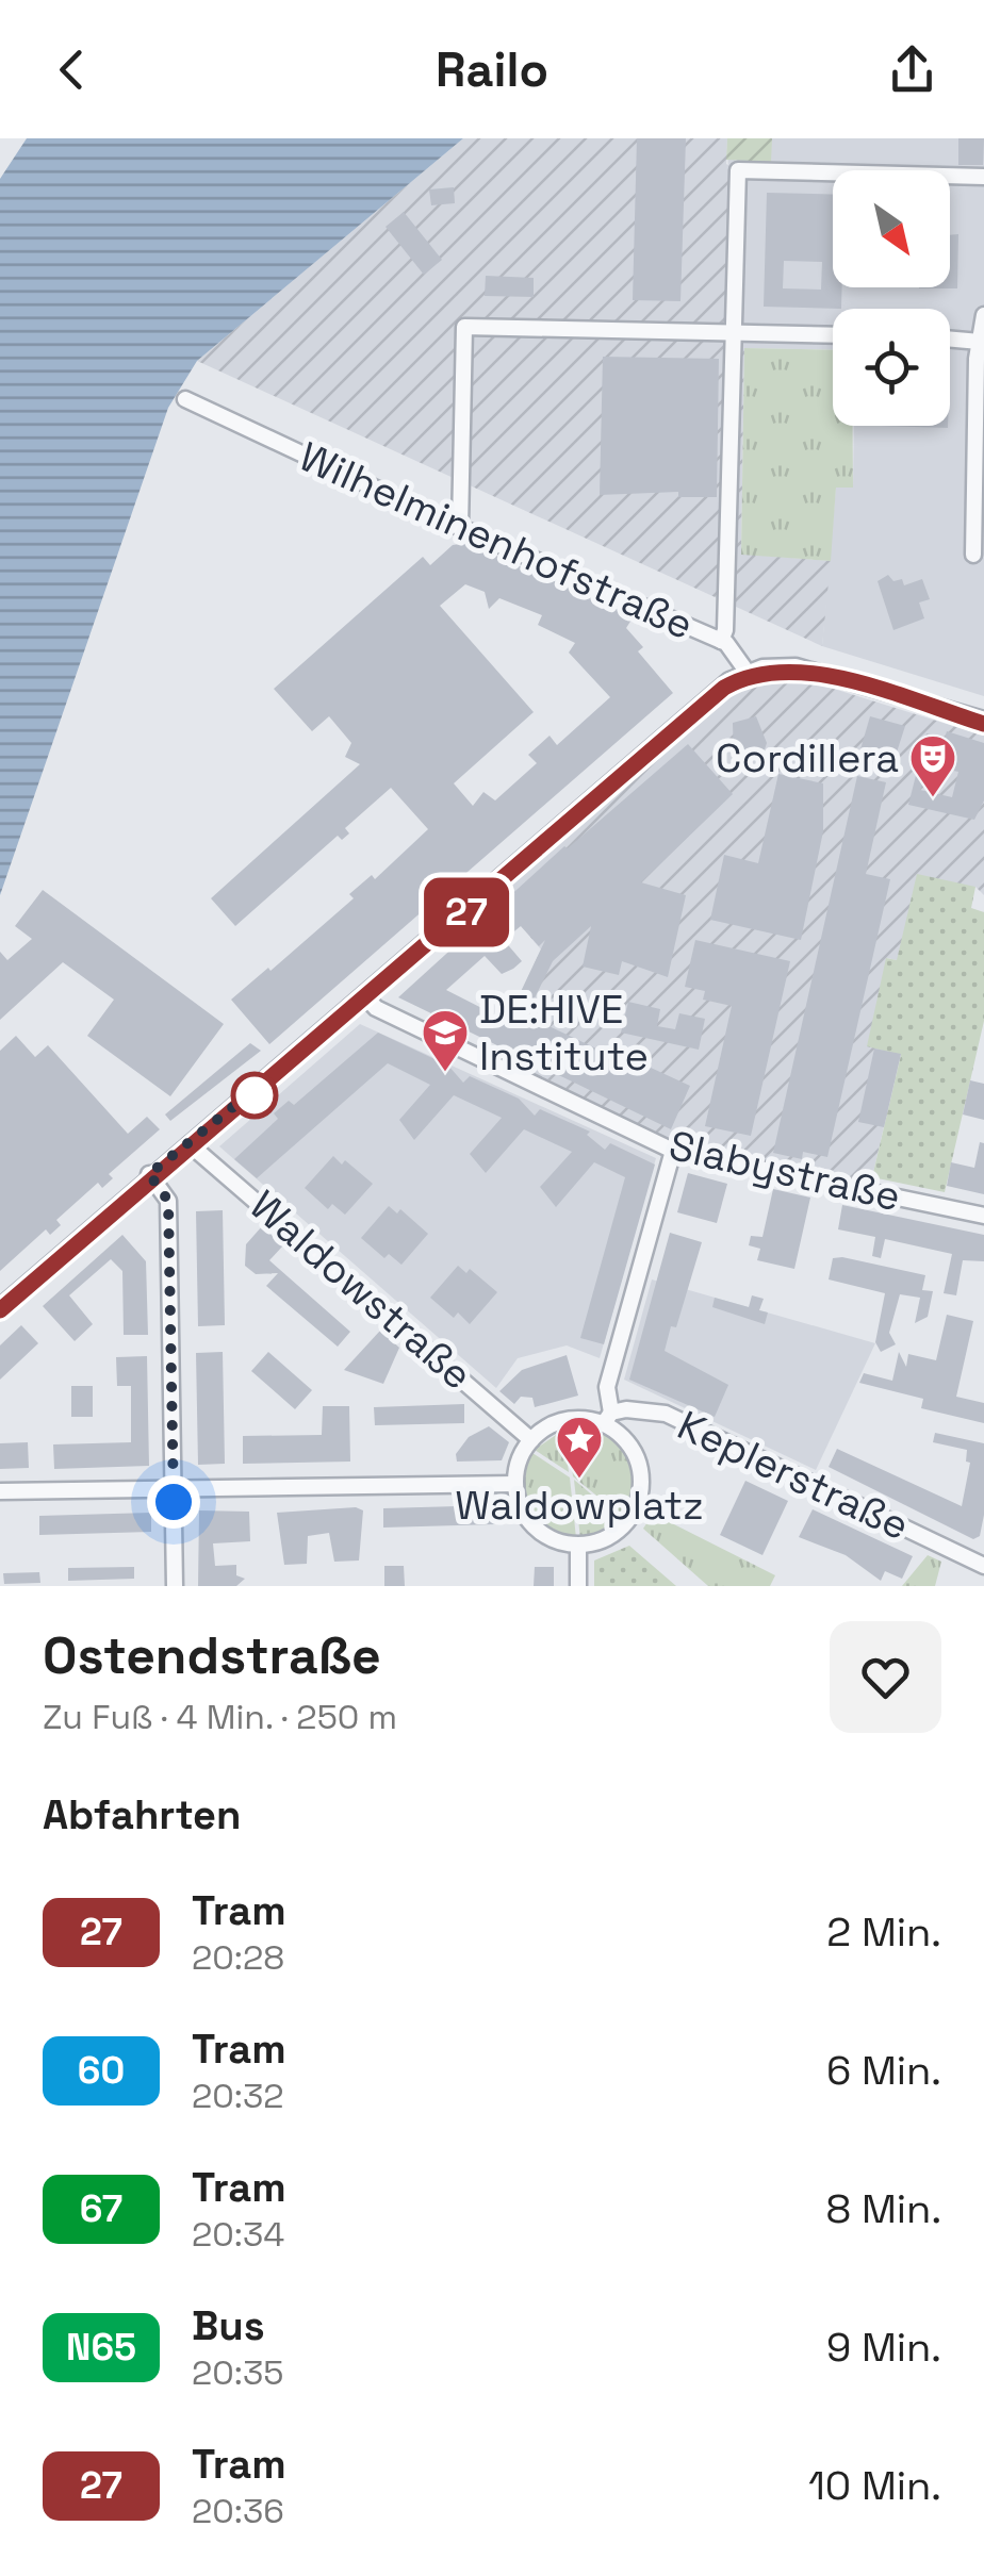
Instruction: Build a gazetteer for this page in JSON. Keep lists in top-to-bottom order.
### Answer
{
  "streets": {
    "street": [
      "Wilhelminenhofstraße",
      "Slabystraße",
      "Waldowstraße",
      "Keplerstraße"
    ]
  },
  "crossings": [
    ["Waldowstraße", "Keplerstraße"]
  ],
  "places": {
    "theatre": ["Cordillera"],
    "school or university": ["DE:HIVE Institute"],
    "place": ["Waldowplatz"]
  },
  "lines": ["tram line 27"],
  "north": "bottom right",
  "page": {
    "header": "Railo",
    "on_map": "27",
    "heading": [
      ["Ostendstraße", "Zu Fuß · 4 Min. · 250 m"],
      "Abfahrten"
    ],
    "list": [
      {
        "mark": "27",
        "name": "Tram",
        "note": "20:28",
        "value": "2 Min."
      },
      {
        "mark": "60",
        "name": "Tram",
        "note": "20:32",
        "value": "6 Min."
      },
      {
        "mark": "67",
        "name": "Tram",
        "note": "20:34",
        "value": "8 Min."
      },
      {
        "mark": "N65",
        "name": "Bus",
        "note": "20:35",
        "value": "9 Min."
      },
      {
        "mark": "27",
        "name": "Tram",
        "note": "20:36",
        "value": "10 Min."
      }
    ]
  }
}
